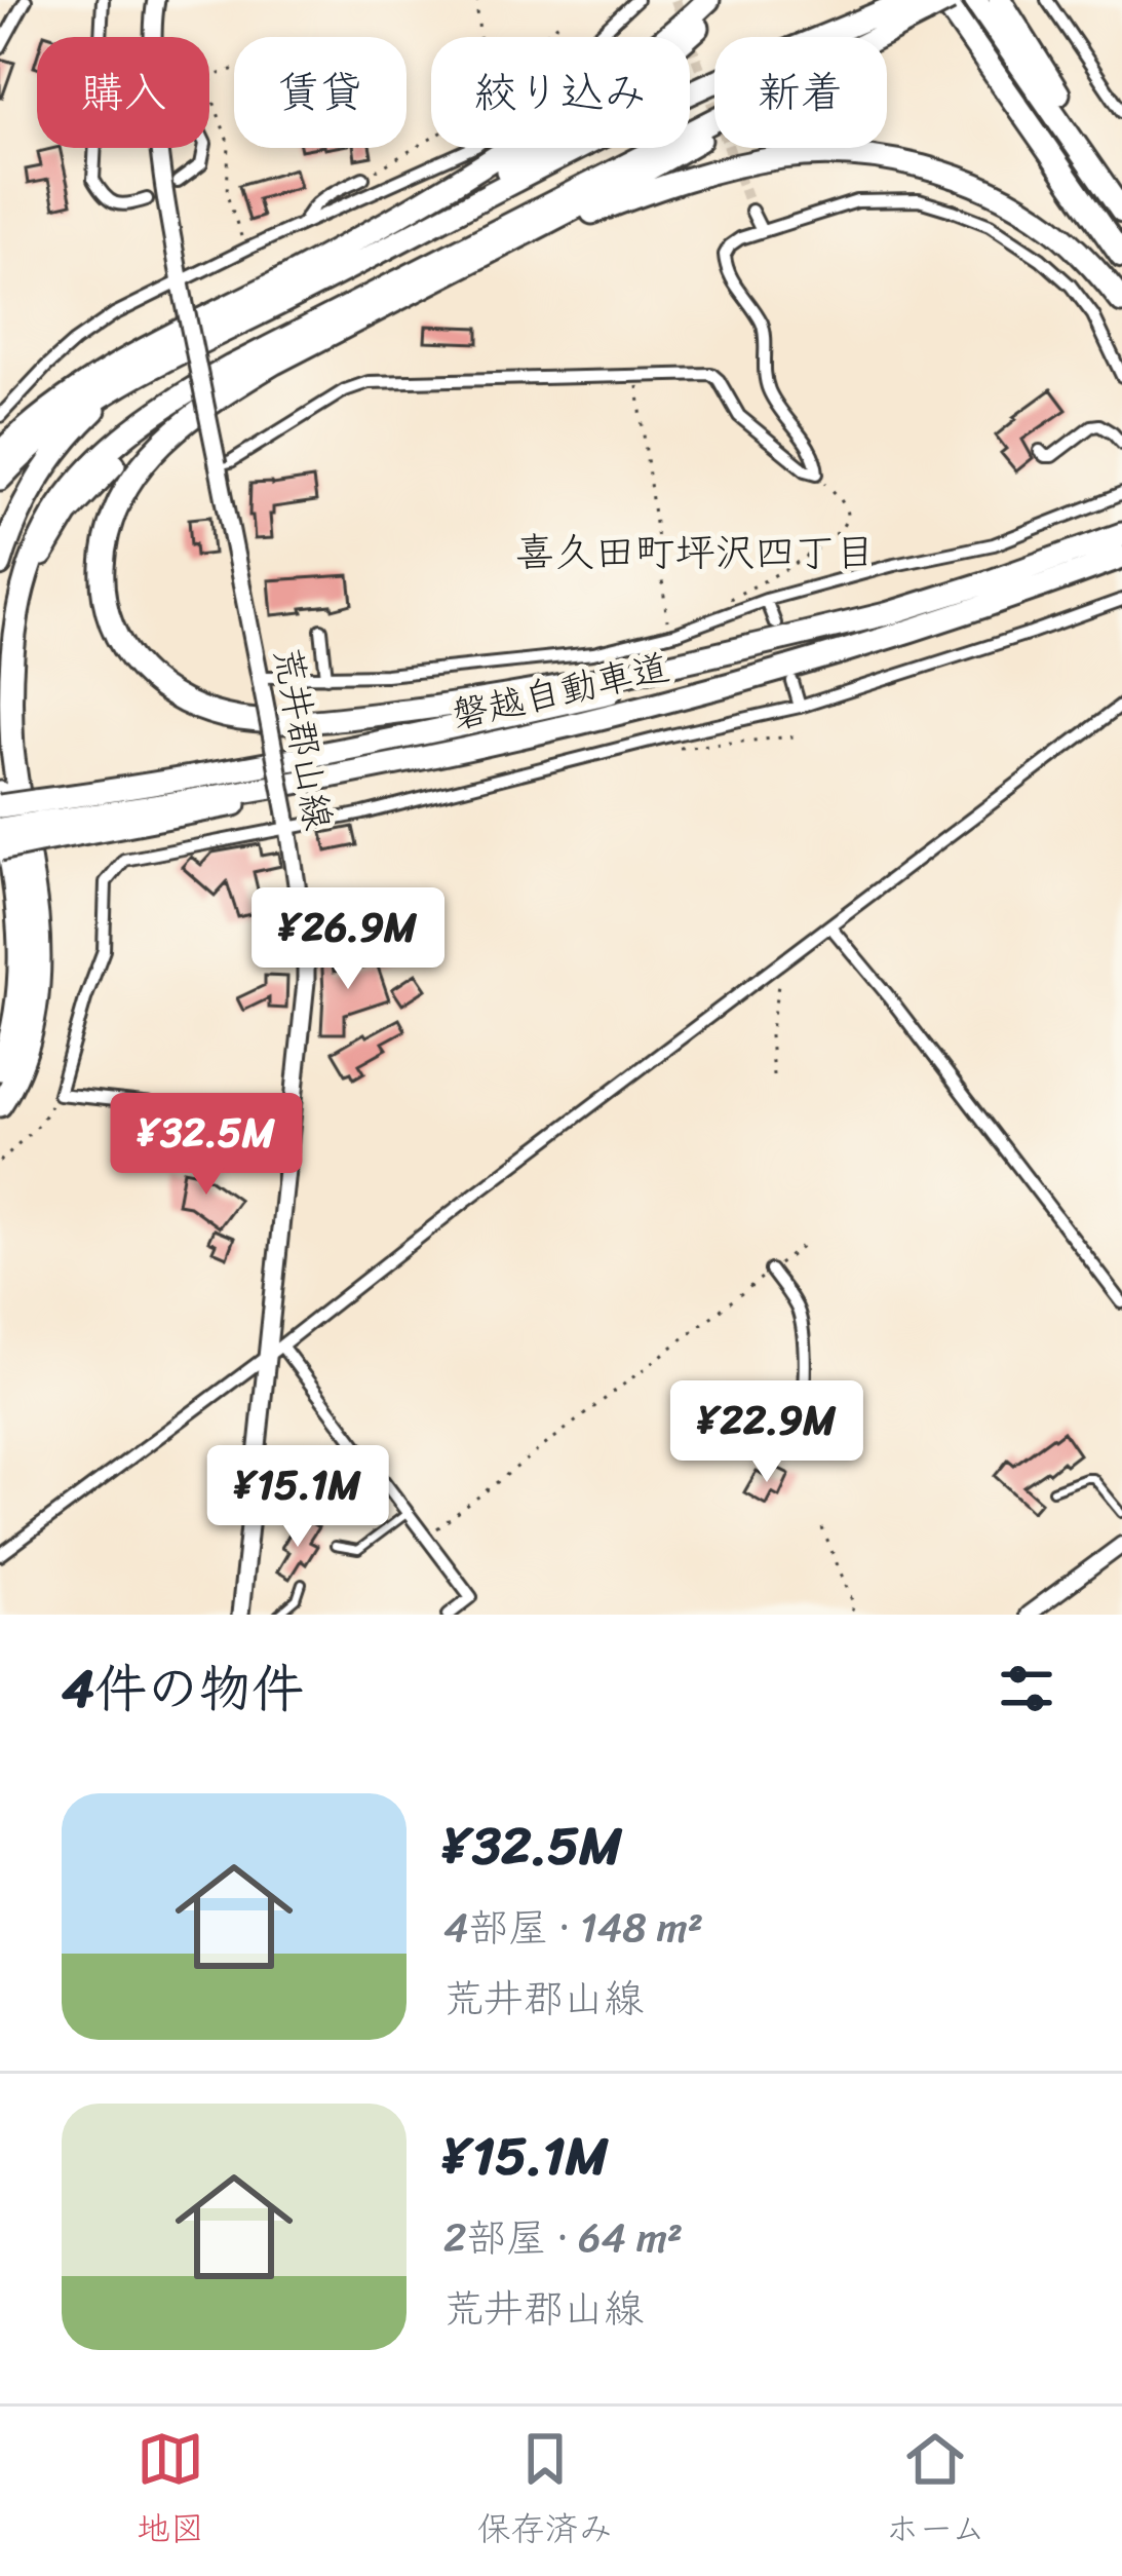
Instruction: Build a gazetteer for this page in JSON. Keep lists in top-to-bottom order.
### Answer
{
  "streets": {
    "highway": ["磐越自動車道"],
    "main road": ["荒井郡山線"]
  },
  "districts": ["喜久田町坪沢四丁目"],
  "page": {
    "chip": [
      "購入",
      "賃貸",
      "絞り込み",
      "新着"
    ],
    "price": [
      "¥26.9M",
      "¥32.5M",
      "¥22.9M",
      "¥15.1M"
    ],
    "heading": "4件の物件",
    "list": [
      {
        "name": "¥32.5M",
        "note": "4部屋 · 148 m² · 荒井郡山線"
      },
      {
        "name": "¥15.1M",
        "note": "2部屋 · 64 m² · 荒井郡山線"
      }
    ],
    "tabs": ["地図", "保存済み", "ホーム"]
  }
}
